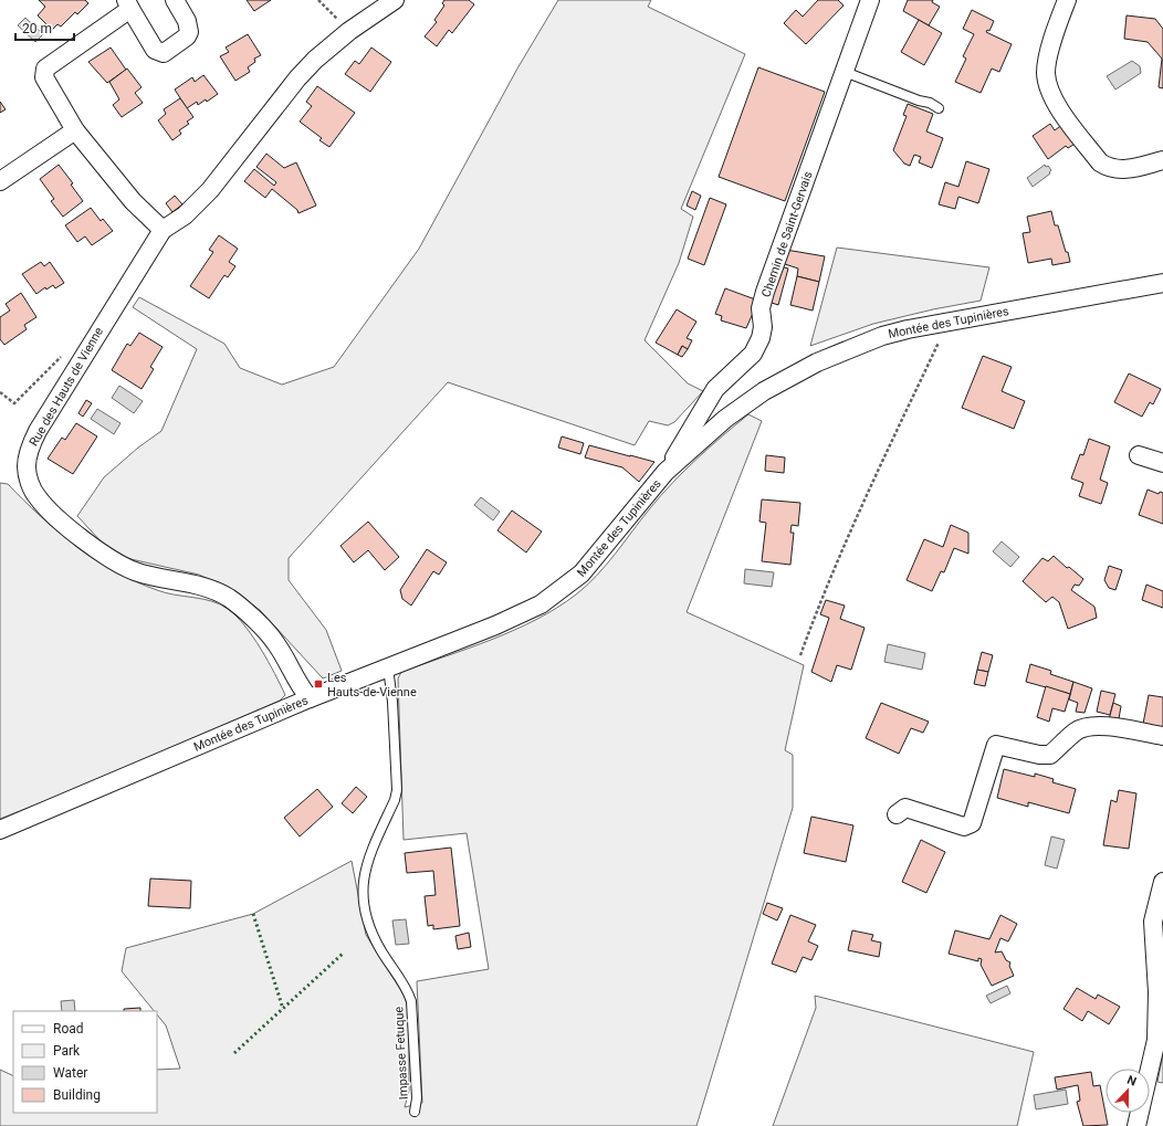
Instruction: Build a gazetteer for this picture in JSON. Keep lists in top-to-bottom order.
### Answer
{
  "streets": {
    "street": ["Chemin de Saint-Gervais", "Montée des Tupinières", "Rue des Hauts de Vienne"],
    "lane": ["Impasse Fetuque"]
  },
  "crossings": [
    ["Chemin de Saint-Gervais", "Montée des Tupinières"],
    ["Montée des Tupinières", "Rue des Hauts de Vienne"],
    ["Montée des Tupinières", "Impasse Fetuque"]
  ],
  "places": {
    "transit": ["Les Hauts-de-Vienne"]
  },
  "legend": [
    "Road",
    "Park",
    "Water",
    "Building"
  ],
  "scale_bar": "20 m",
  "north": "top"
}
